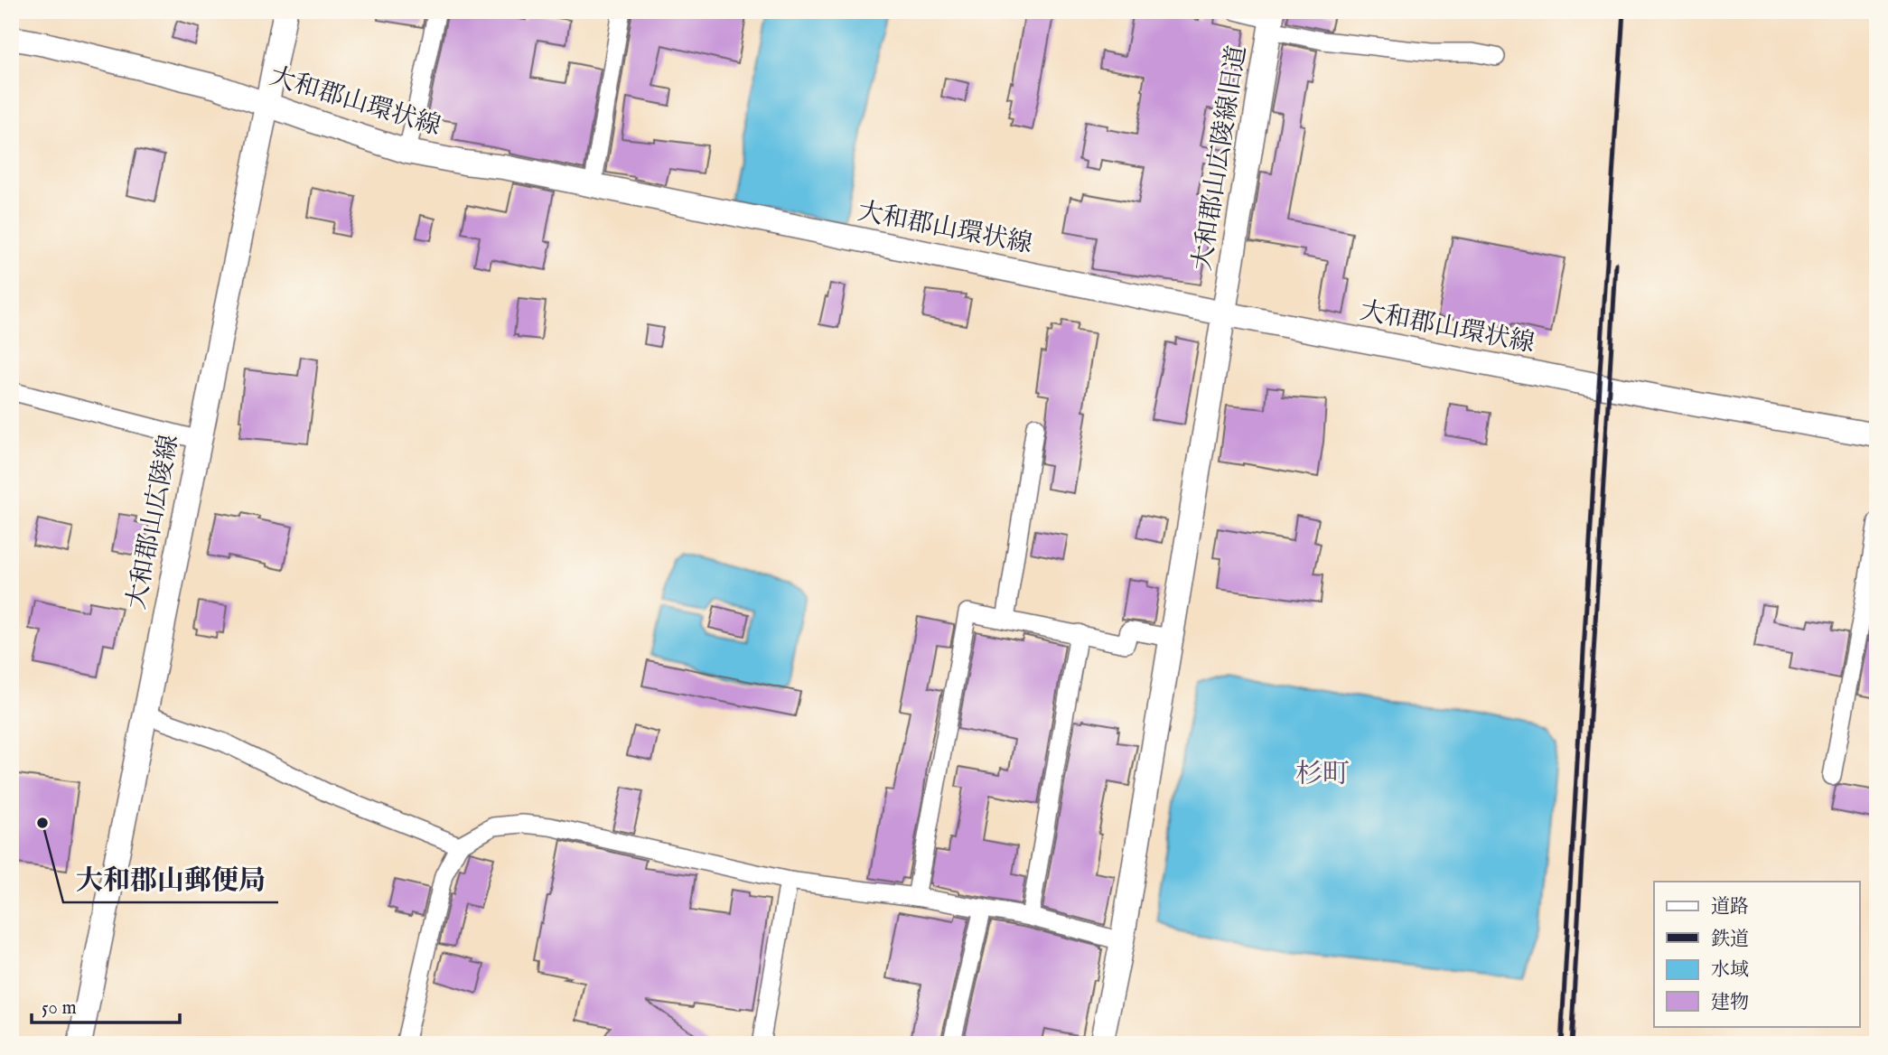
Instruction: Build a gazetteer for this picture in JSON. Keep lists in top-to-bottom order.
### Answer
{
  "streets": {
    "main road": ["大和郡山環状線", "大和郡山広陵線旧道", "大和郡山広陵線"]
  },
  "crossings": [
    ["大和郡山環状線", "大和郡山広陵線旧道"],
    ["大和郡山環状線", "大和郡山広陵線"]
  ],
  "districts": ["杉町"],
  "places": ["大和郡山郵便局"],
  "legend": [
    "道路",
    "鉄道",
    "水域",
    "建物"
  ],
  "scale_bar": "50 m"
}
